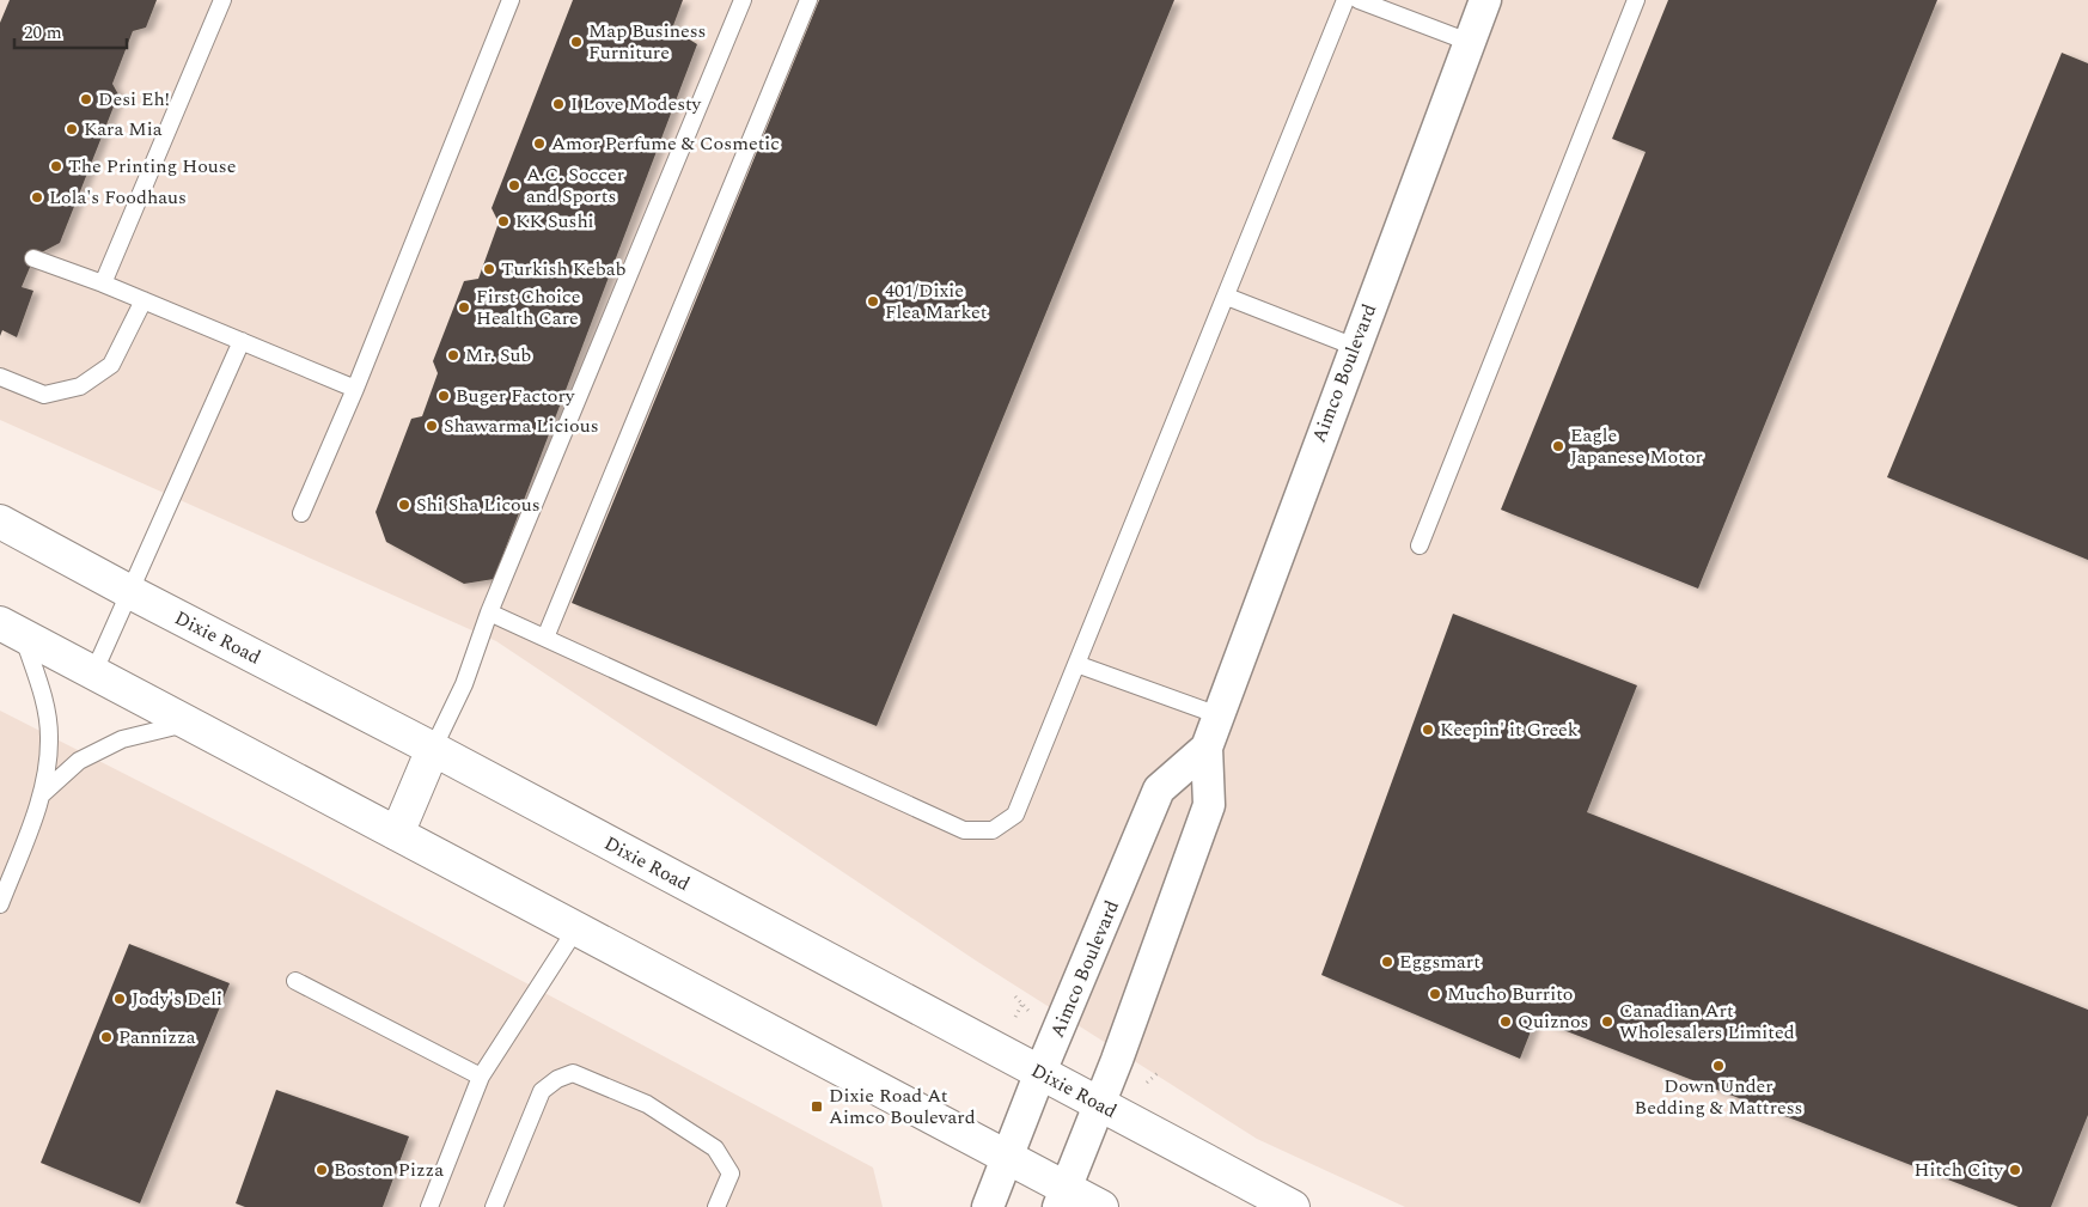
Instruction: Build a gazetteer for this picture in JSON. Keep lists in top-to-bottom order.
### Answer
{
  "streets": {
    "main road": ["Dixie Road"],
    "street": ["Aimco Boulevard"]
  },
  "crossings": [
    ["Aimco Boulevard", "Dixie Road"]
  ],
  "places": {
    "other": [
      "Map Business Furniture",
      "Desi Eh!",
      "I Love Modesty",
      "Kara Mia",
      "Amor Perfume & Cosmetic",
      "The Printing House",
      "A.C. Soccer and Sports",
      "Lola's Foodhaus",
      "KK Sushi",
      "Turkish Kebab",
      "401/Dixie Flea Market",
      "First Choice Health Care",
      "Mr. Sub",
      "Buger Factory",
      "Shawarma Licious",
      "Eagle Japanese Motor",
      "Shi Sha Licous",
      "Keepin' it Greek",
      "Eggsmart",
      "Mucho Burrito",
      "Jody's Deli",
      "Quiznos",
      "Canadian Art Wholesalers Limited",
      "Pannizza",
      "Down Under Bedding & Mattress",
      "Boston Pizza",
      "Hitch City"
    ],
    "transit": ["Dixie Road At Aimco Boulevard"]
  },
  "scale_bar": "20 m"
}
